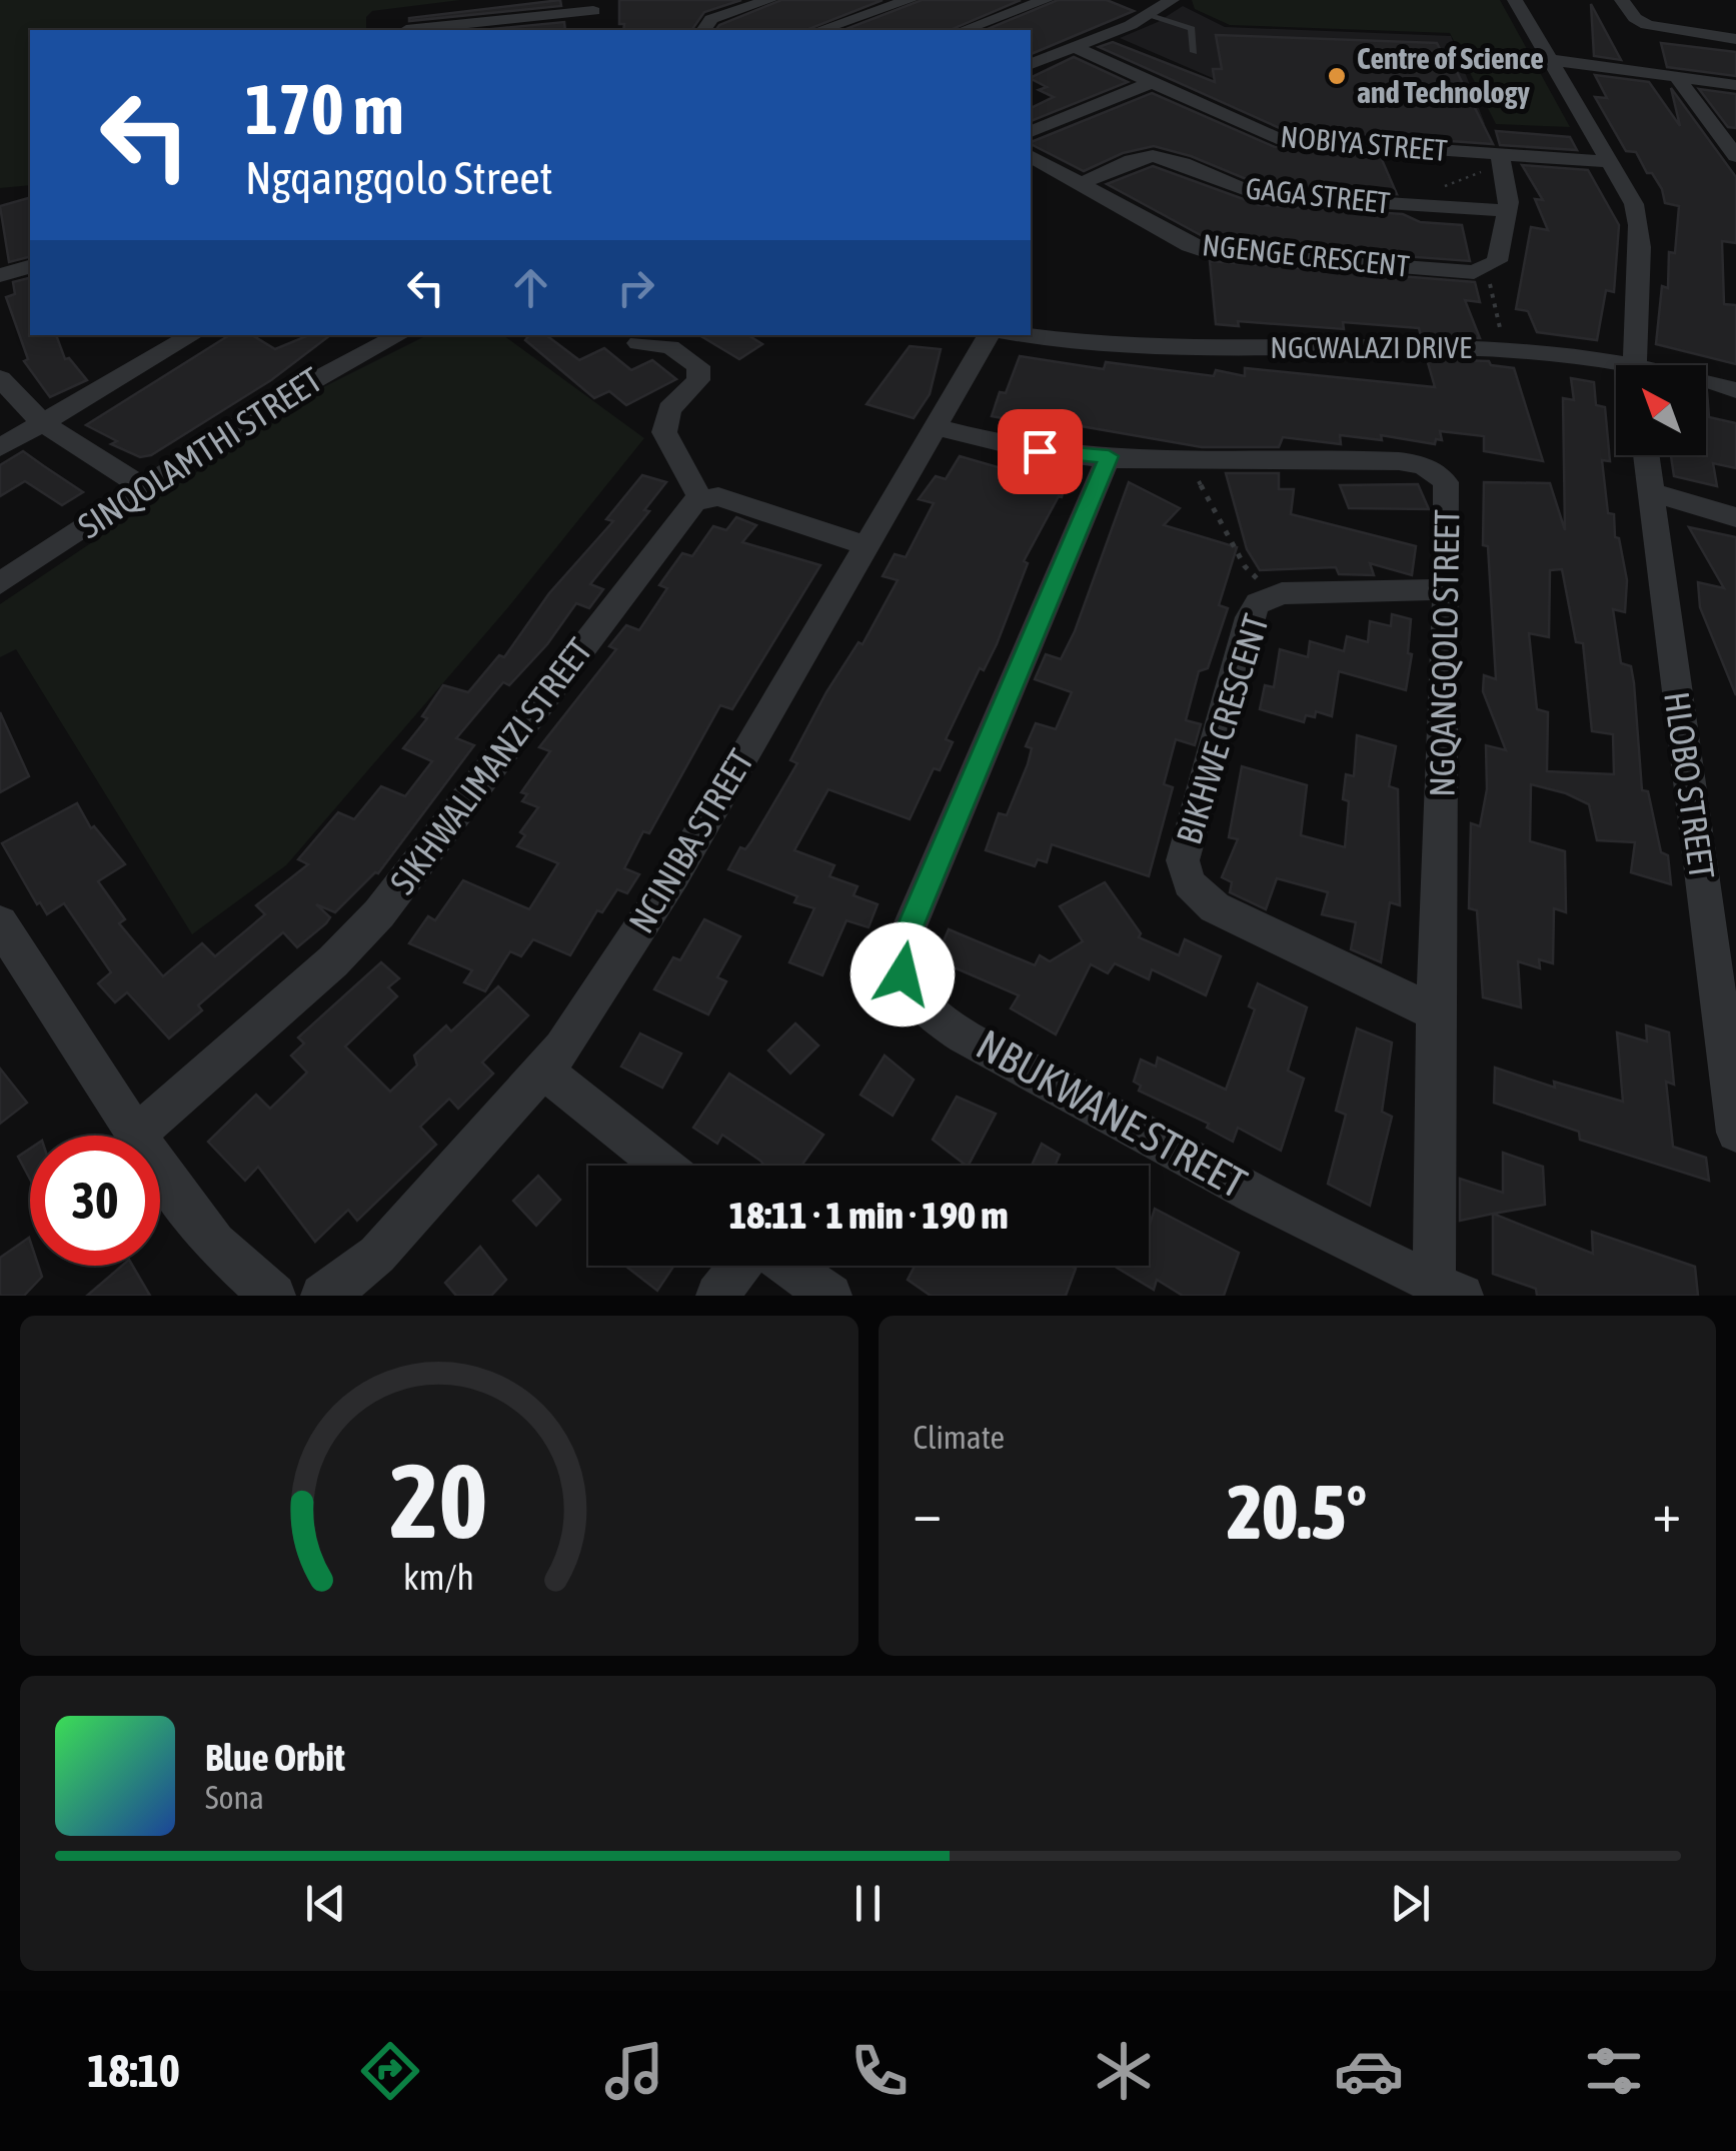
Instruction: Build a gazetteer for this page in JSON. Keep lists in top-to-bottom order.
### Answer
{
  "streets": {
    "street": [
      "NOBIYA STREET",
      "GAGA STREET",
      "NGENGE CRESCENT",
      "NGCWALAZI DRIVE",
      "SINQOLAMTHI STREET",
      "NGQANGQOLO STREET",
      "BIKHWE CRESCENT",
      "SIKHWALIMANZI STREET",
      "HLOBO STREET",
      "NCINIBA STREET",
      "NBUKWANE STREET"
    ]
  },
  "crossings": [
    ["GAGA STREET", "NGENGE CRESCENT"],
    ["NGQANGQOLO STREET", "BIKHWE CRESCENT"],
    ["NGQANGQOLO STREET", "NCINIBA STREET"],
    ["NGQANGQOLO STREET", "NBUKWANE STREET"]
  ],
  "places": ["Centre of Science and Technology"],
  "north": "top left",
  "page": {
    "turn": ["170 m", "Ngqangqolo Street"],
    "limit": "30",
    "trip": "18:11 · 1 min · 190 m",
    "tile": "Climate",
    "heat": ["−", "20.5°", "+"],
    "song": ["Blue Orbit", "Sona"],
    "tabs": "18:10",
    "gauge": ["20", "km/h"]
  }
}
